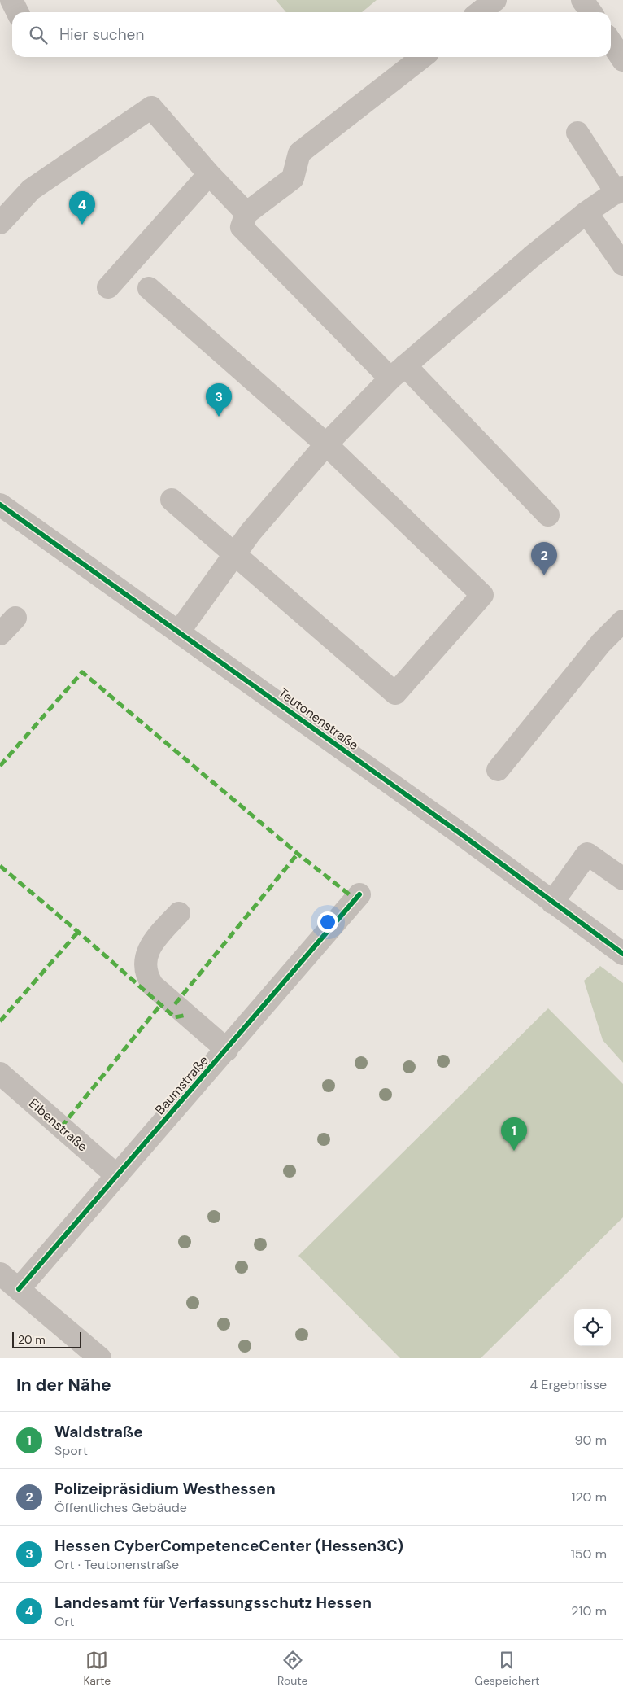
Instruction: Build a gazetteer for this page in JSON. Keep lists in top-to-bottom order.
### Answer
{
  "streets": {
    "street": ["Teutonenstraße", "Baumstraße", "Eibenstraße"]
  },
  "crossings": [
    ["Baumstraße", "Eibenstraße"]
  ],
  "scale_bar": "20 m",
  "page": {
    "search": "Hier suchen",
    "pins": [
      "4",
      "3",
      "2",
      "1"
    ],
    "scale": "20 m",
    "heading": ["In der Nähe", "4 Ergebnisse"],
    "list": [
      {
        "mark": "1",
        "name": "Waldstraße",
        "note": "Sport",
        "value": "90 m"
      },
      {
        "mark": "2",
        "name": "Polizeipräsidium Westhessen",
        "note": "Öffentliches Gebäude",
        "value": "120 m"
      },
      {
        "mark": "3",
        "name": "Hessen CyberCompetenceCenter (Hessen3C)",
        "note": "Ort · Teutonenstraße",
        "value": "150 m"
      },
      {
        "mark": "4",
        "name": "Landesamt für Verfassungsschutz Hessen",
        "note": "Ort",
        "value": "210 m"
      }
    ],
    "nav": ["Karte", "Route", "Gespeichert"]
  }
}
